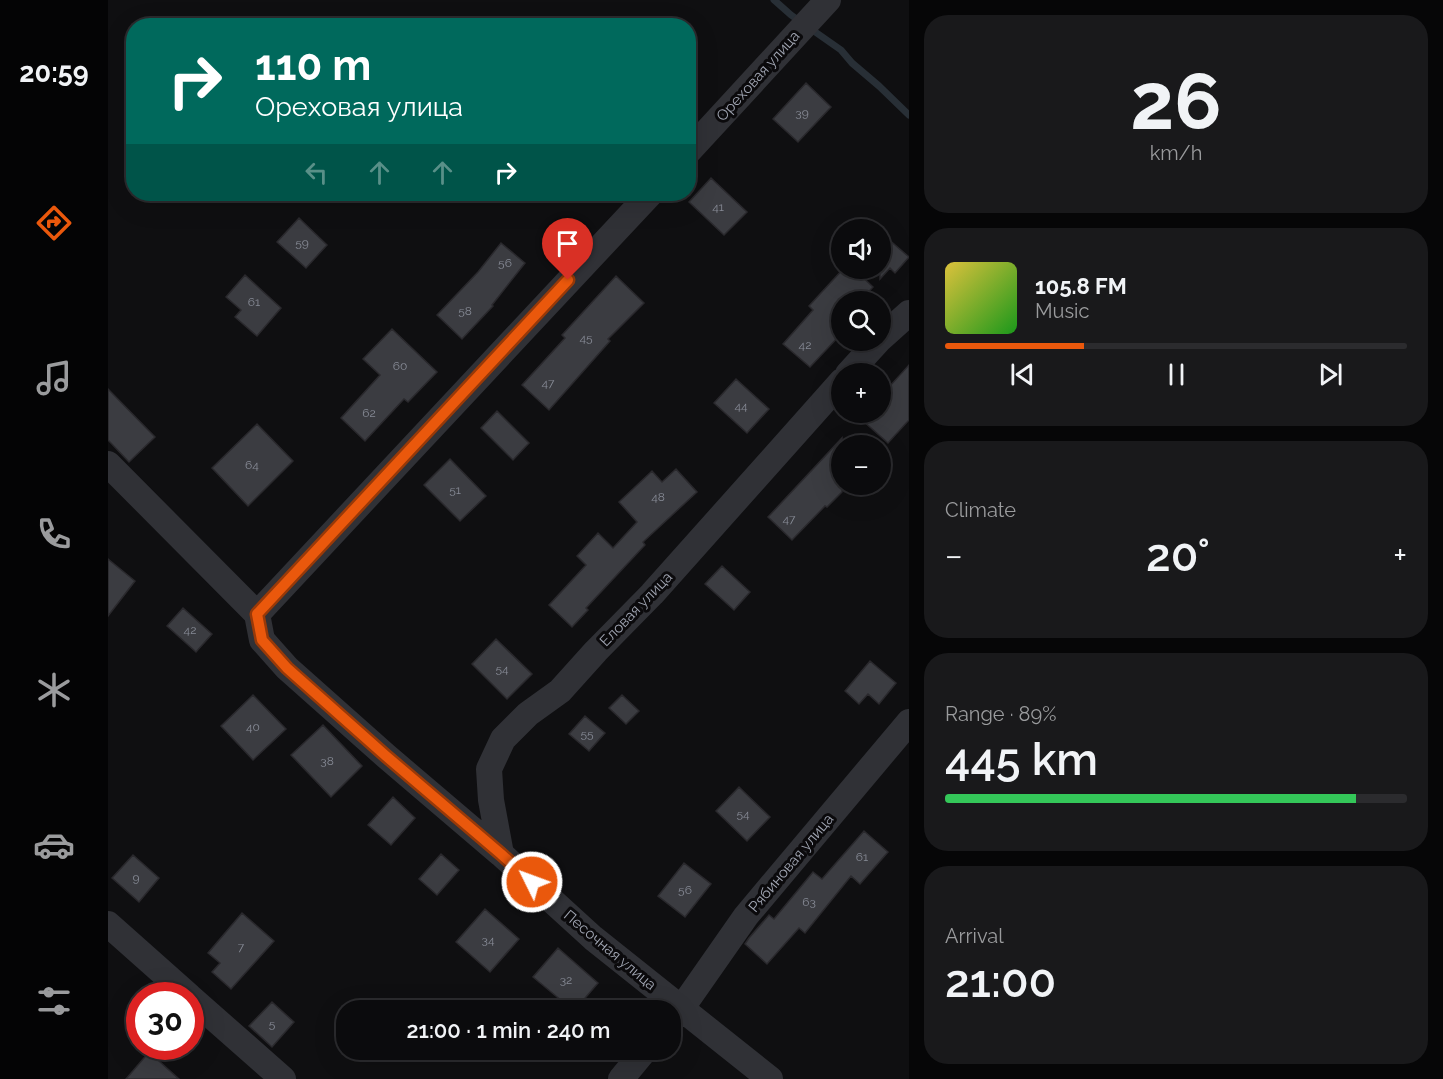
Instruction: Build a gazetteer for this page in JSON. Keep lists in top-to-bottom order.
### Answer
{
  "streets": {
    "street": [
      "Ореховая улица",
      "Еловая улица",
      "Рябиновая улица",
      "Песочная улица"
    ]
  },
  "crossings": [
    ["Еловая улица", "Песочная улица"]
  ],
  "house_numbers": [
    "39",
    "41",
    "59",
    "56",
    "61",
    "58",
    "45",
    "42",
    "60",
    "47",
    "44",
    "62",
    "64",
    "51",
    "48",
    "47",
    "42",
    "54",
    "40",
    "55",
    "38",
    "54",
    "61",
    "9",
    "56",
    "63",
    "34",
    "7",
    "32",
    "5"
  ],
  "page": {
    "tabs": "20:59",
    "tile": [
      ["26", "km/h"],
      "Climate",
      ["Range · 89%", "445 km"],
      ["Arrival", "21:00"]
    ],
    "turn": ["110 m", "Ореховая улица"],
    "map_buttons": ["+", "−"],
    "song": ["105.8 FM", "Music"],
    "heat": ["−", "20°", "+"],
    "limit": "30",
    "trip": "21:00 · 1 min · 240 m"
  }
}
